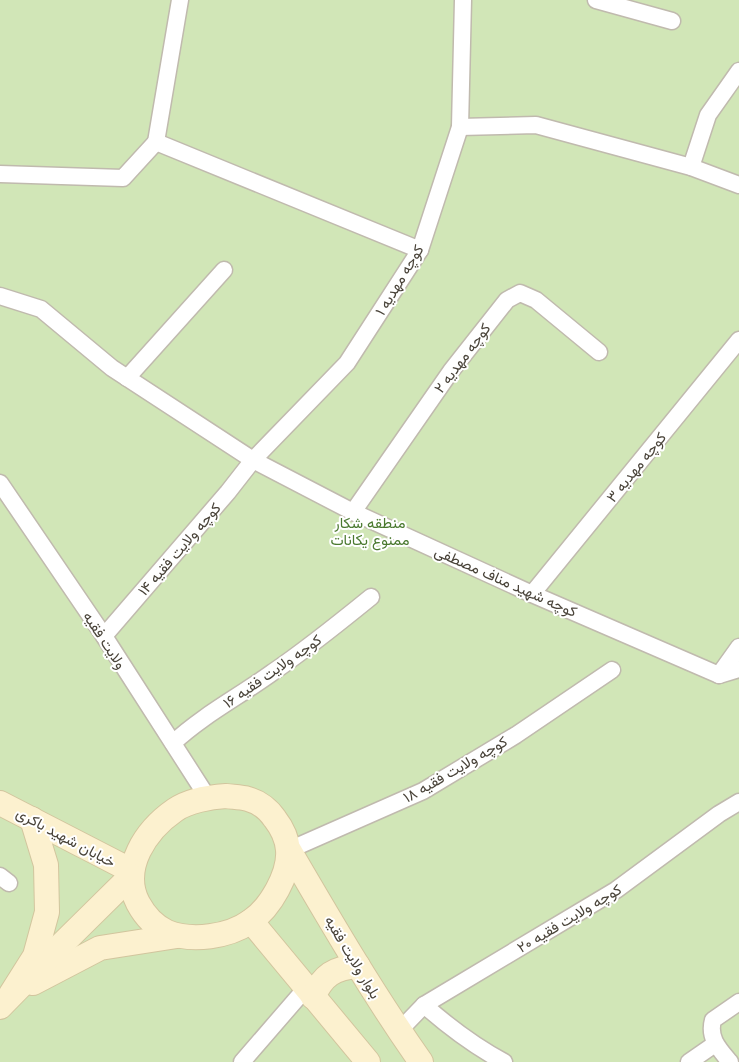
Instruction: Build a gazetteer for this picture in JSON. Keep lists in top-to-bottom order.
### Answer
{
  "streets": {
    "main road": ["خیابان شهید باکری", "بلوار ولایت فقیه"],
    "street": [
      "کوچه مهدیه ۱",
      "کوچه مهدیه ۲",
      "کوچه مهدیه ۳",
      "کوچه ولایت فقیه ۱۴",
      "کوچه شهید مناف مصطفی",
      "ولایت فقیه",
      "کوچه ولایت فقیه ۱۶",
      "کوچه ولایت فقیه ۱۸",
      "کوچه ولایت فقیه ۲۰"
    ]
  },
  "crossings": [
    ["کوچه مهدیه ۱", "کوچه ولایت فقیه ۱۴"],
    ["کوچه مهدیه ۱", "کوچه شهید مناف مصطفی"],
    ["کوچه مهدیه ۲", "کوچه شهید مناف مصطفی"],
    ["کوچه مهدیه ۳", "کوچه شهید مناف مصطفی"],
    ["کوچه ولایت فقیه ۱۴", "کوچه شهید مناف مصطفی"],
    ["کوچه ولایت فقیه ۱۴", "ولایت فقیه"],
    ["ولایت فقیه", "کوچه ولایت فقیه ۱۶"],
    ["ولایت فقیه", "کوچه ولایت فقیه ۱۸"],
    ["ولایت فقیه", "خیابان شهید باکری"],
    ["ولایت فقیه", "بلوار ولایت فقیه"],
    ["کوچه ولایت فقیه ۱۸", "خیابان شهید باکری"],
    ["کوچه ولایت فقیه ۱۸", "بلوار ولایت فقیه"],
    ["خیابان شهید باکری", "بلوار ولایت فقیه"],
    ["کوچه ولایت فقیه ۲۰", "بلوار ولایت فقیه"]
  ],
  "parks": ["منطقه شکار ممنوع یکانات"]
}
